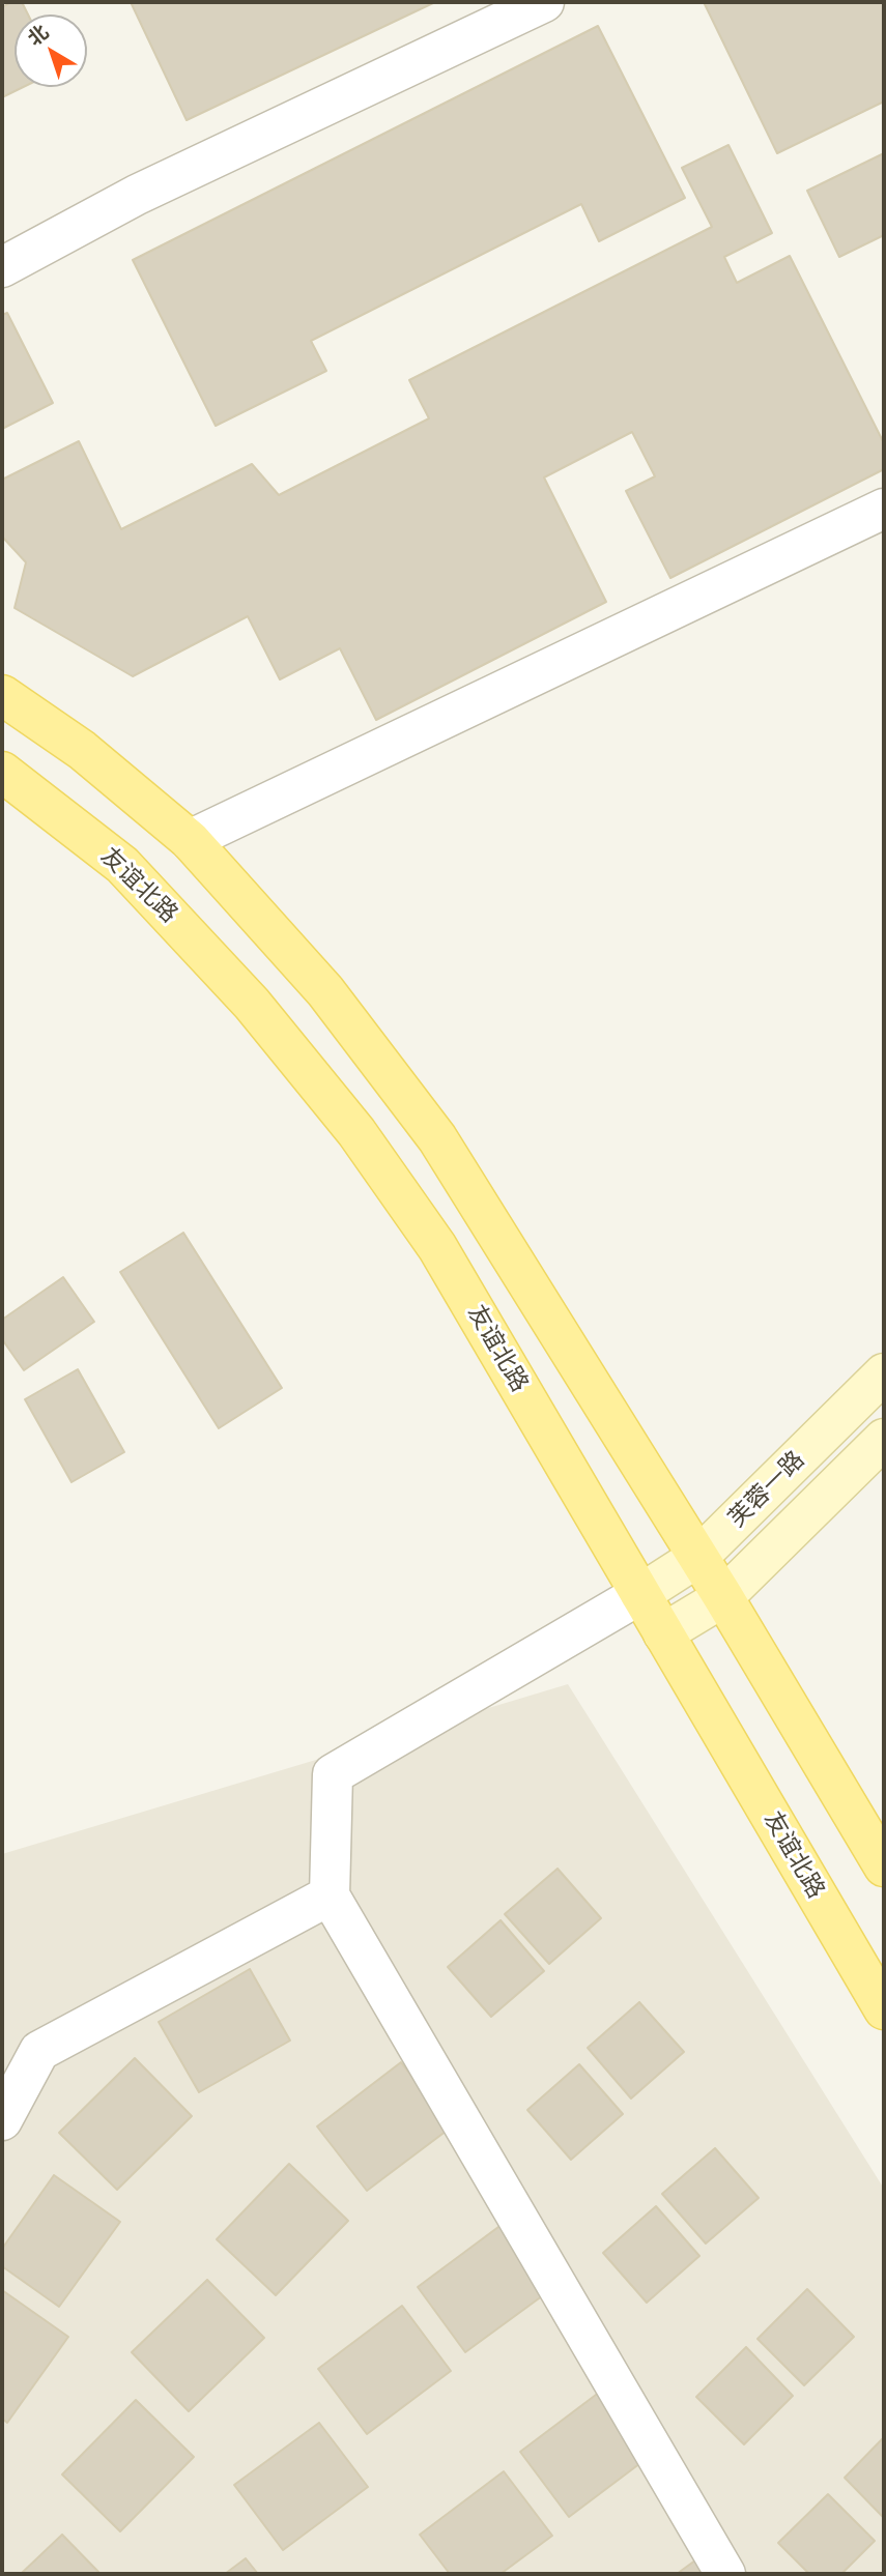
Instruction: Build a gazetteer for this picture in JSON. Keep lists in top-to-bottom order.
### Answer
{
  "streets": {
    "main road": ["友谊北路"],
    "street": ["芙蓉一路"]
  },
  "crossings": [
    ["友谊北路", "芙蓉一路"]
  ],
  "north": "top left"
}
